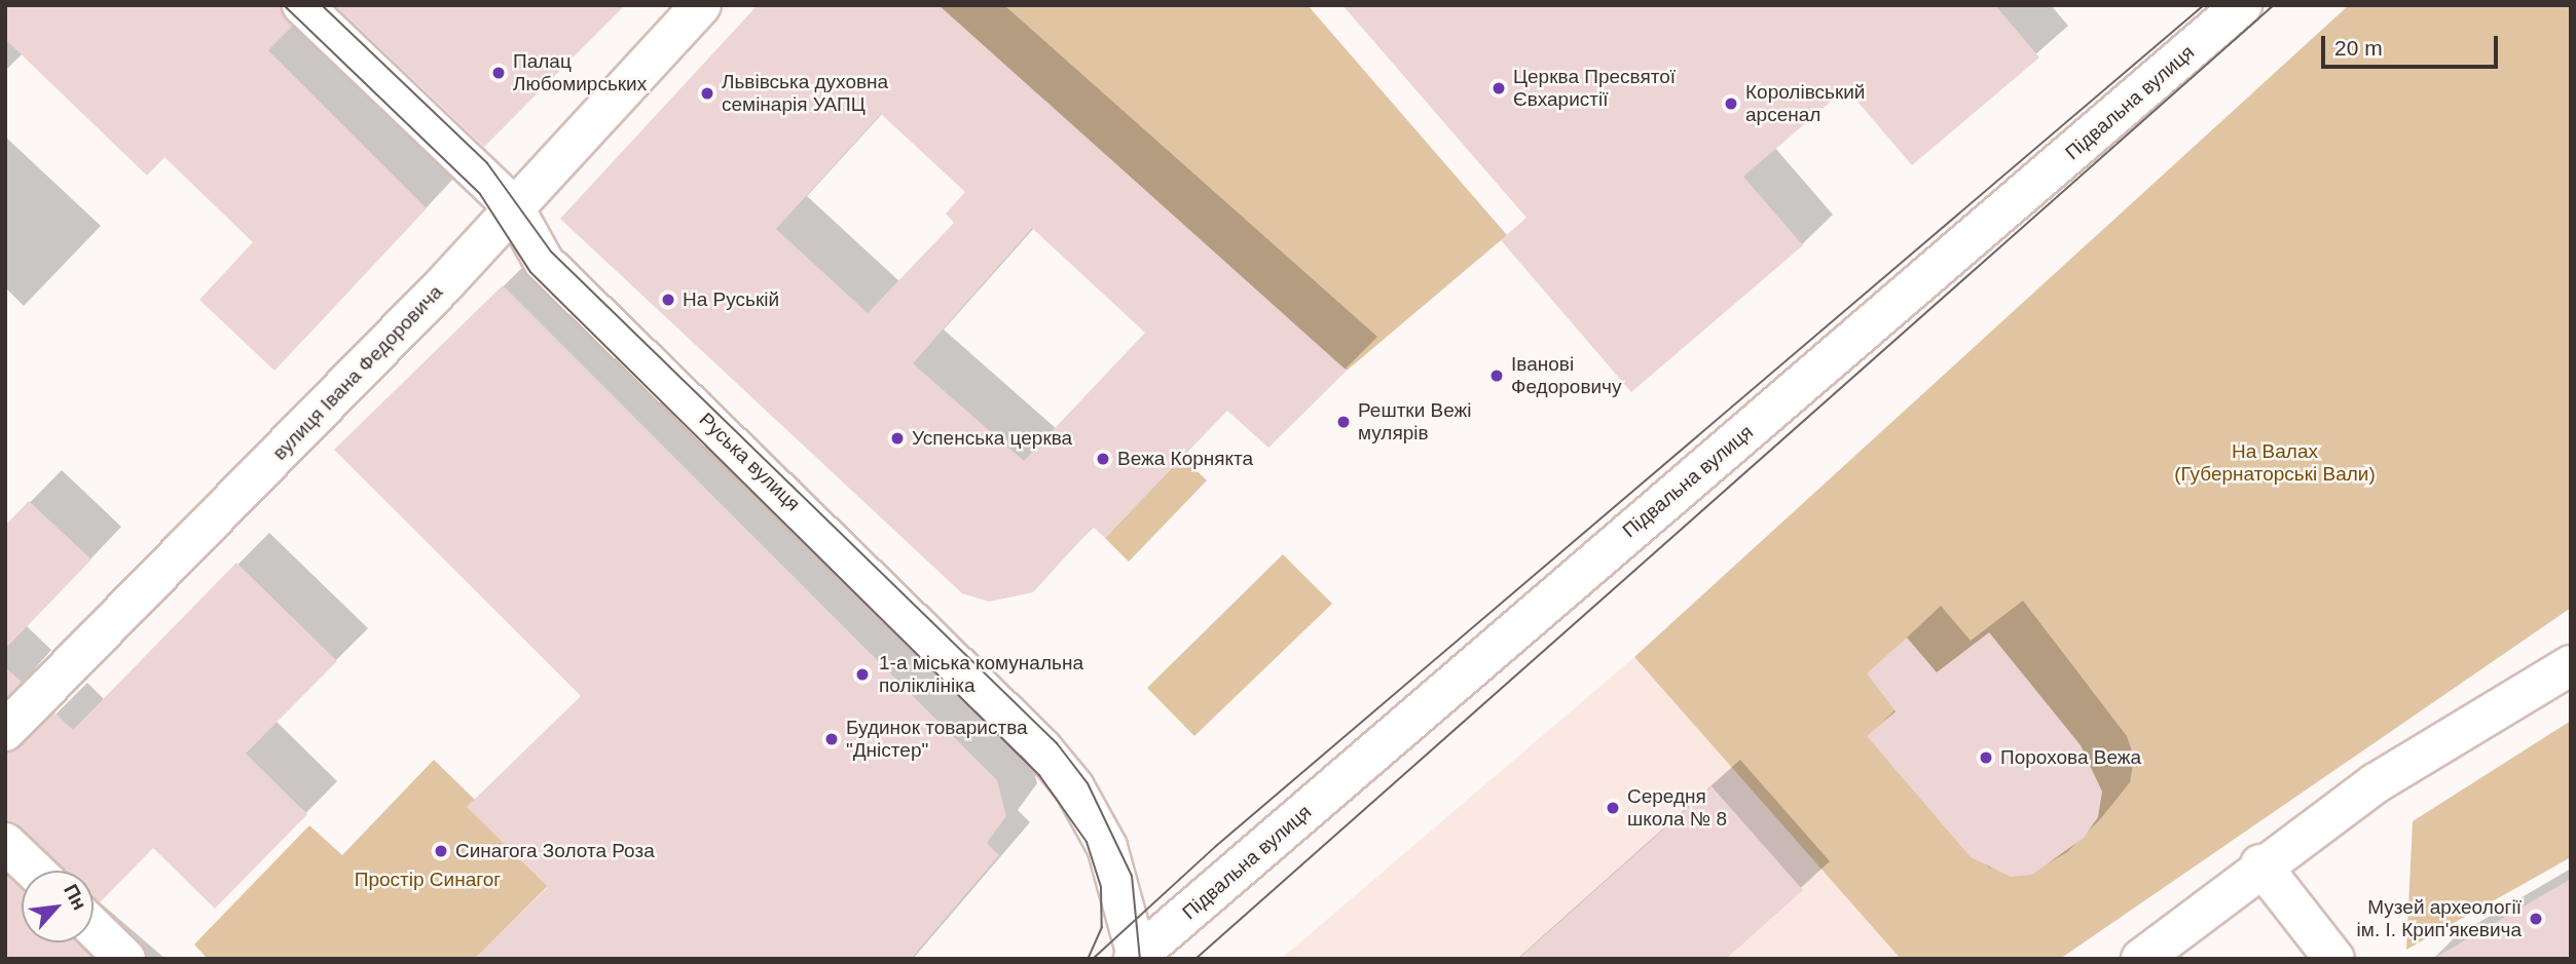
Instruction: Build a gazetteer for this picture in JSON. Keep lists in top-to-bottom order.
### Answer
{
  "streets": {
    "street": ["Підвальна вулиця", "вулиця Івана Федоровича", "Руська вулиця"]
  },
  "crossings": [
    ["Підвальна вулиця", "Руська вулиця"],
    ["вулиця Івана Федоровича", "Руська вулиця"]
  ],
  "parks": ["На Валах (Губернаторські Вали)", "Простір Синагог"],
  "places": [
    "Палац Любомирських",
    "Церква Пресвятої Євхаристії",
    "Львівська духовна семінарія УАПЦ",
    "Королівський арсенал",
    "На Руській",
    "Іванові Федоровичу",
    "Рештки Вежі мулярів",
    "Успенська церква",
    "Вежа Корнякта",
    "1-а міська комунальна поліклініка",
    "Будинок товариства \"Дністер\"",
    "Порохова Вежа",
    "Середня школа № 8",
    "Синагога Золота Роза",
    "Музей археології ім. І. Крип'якевича"
  ],
  "scale_bar": "20 m",
  "north": "top right"
}
